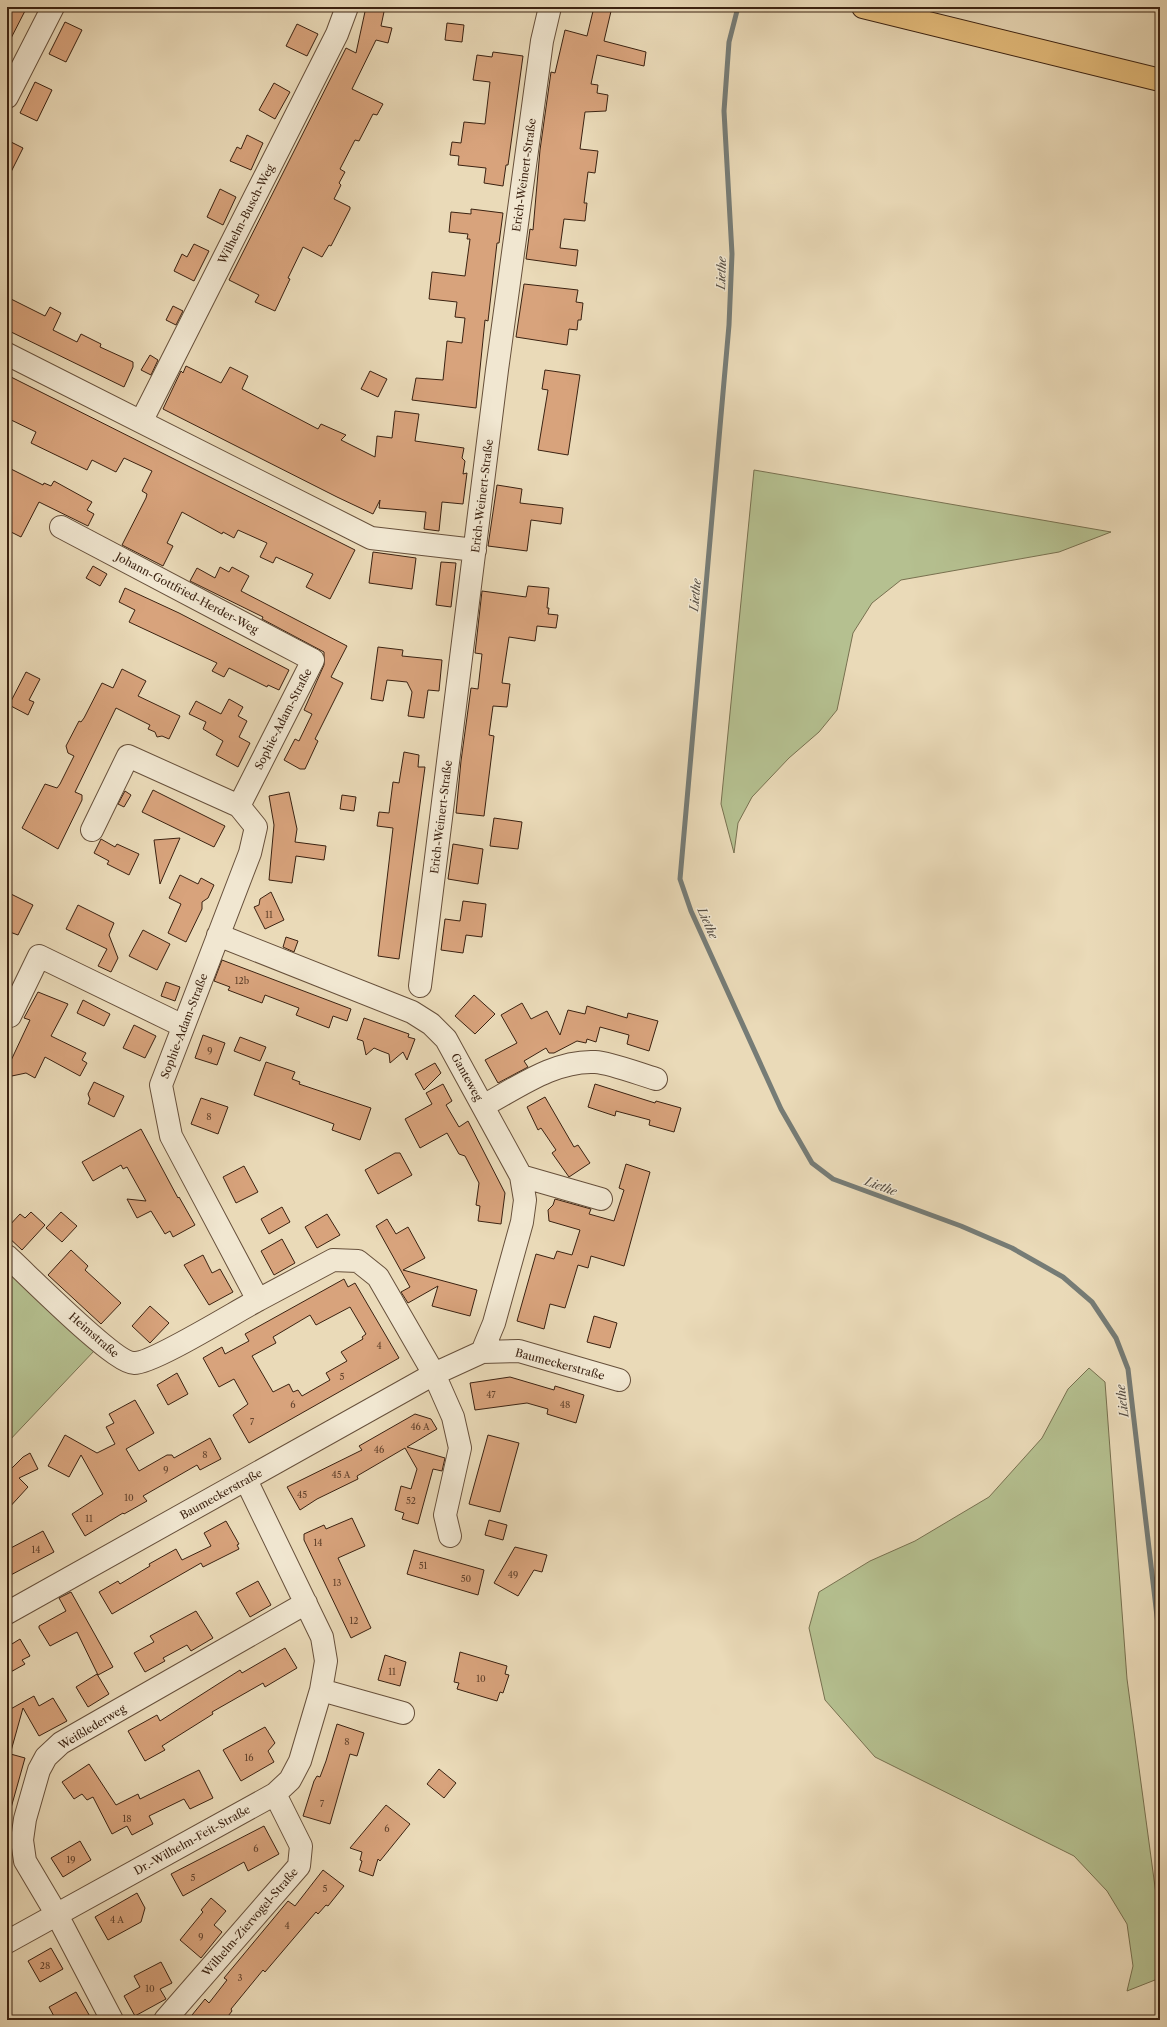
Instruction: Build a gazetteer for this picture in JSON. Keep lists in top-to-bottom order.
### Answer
{
  "streets": {
    "street": [
      "Erich-Weinert-Straße",
      "Wilhelm-Busch-Weg",
      "Johann-Gottfried-Herder-Weg",
      "Sophie-Adam-Straße",
      "Ganteweg",
      "Heimstraße",
      "Baumeckerstraße",
      "Weißlederweg",
      "Dr.-Wilhelm-Feit-Straße",
      "Wilhelm-Ziervogel-Straße"
    ]
  },
  "crossings": [
    ["Johann-Gottfried-Herder-Weg", "Sophie-Adam-Straße"],
    ["Sophie-Adam-Straße", "Ganteweg"],
    ["Sophie-Adam-Straße", "Heimstraße"],
    ["Ganteweg", "Baumeckerstraße"],
    ["Baumeckerstraße", "Dr.-Wilhelm-Feit-Straße"],
    ["Weißlederweg", "Dr.-Wilhelm-Feit-Straße"],
    ["Dr.-Wilhelm-Feit-Straße", "Wilhelm-Ziervogel-Straße"]
  ],
  "water": ["Liethe"],
  "house_numbers": [
    "11",
    "12b",
    "9",
    "8",
    "4",
    "5",
    "47",
    "6",
    "48",
    "7",
    "46 A",
    "46",
    "8",
    "9",
    "45 A",
    "45",
    "10",
    "52",
    "11",
    "14",
    "14",
    "51",
    "49",
    "50",
    "13",
    "12",
    "11",
    "10",
    "8",
    "16",
    "7",
    "18",
    "6",
    "6",
    "19",
    "5",
    "5",
    "4 A",
    "4",
    "9",
    "28",
    "3",
    "10"
  ]
}
